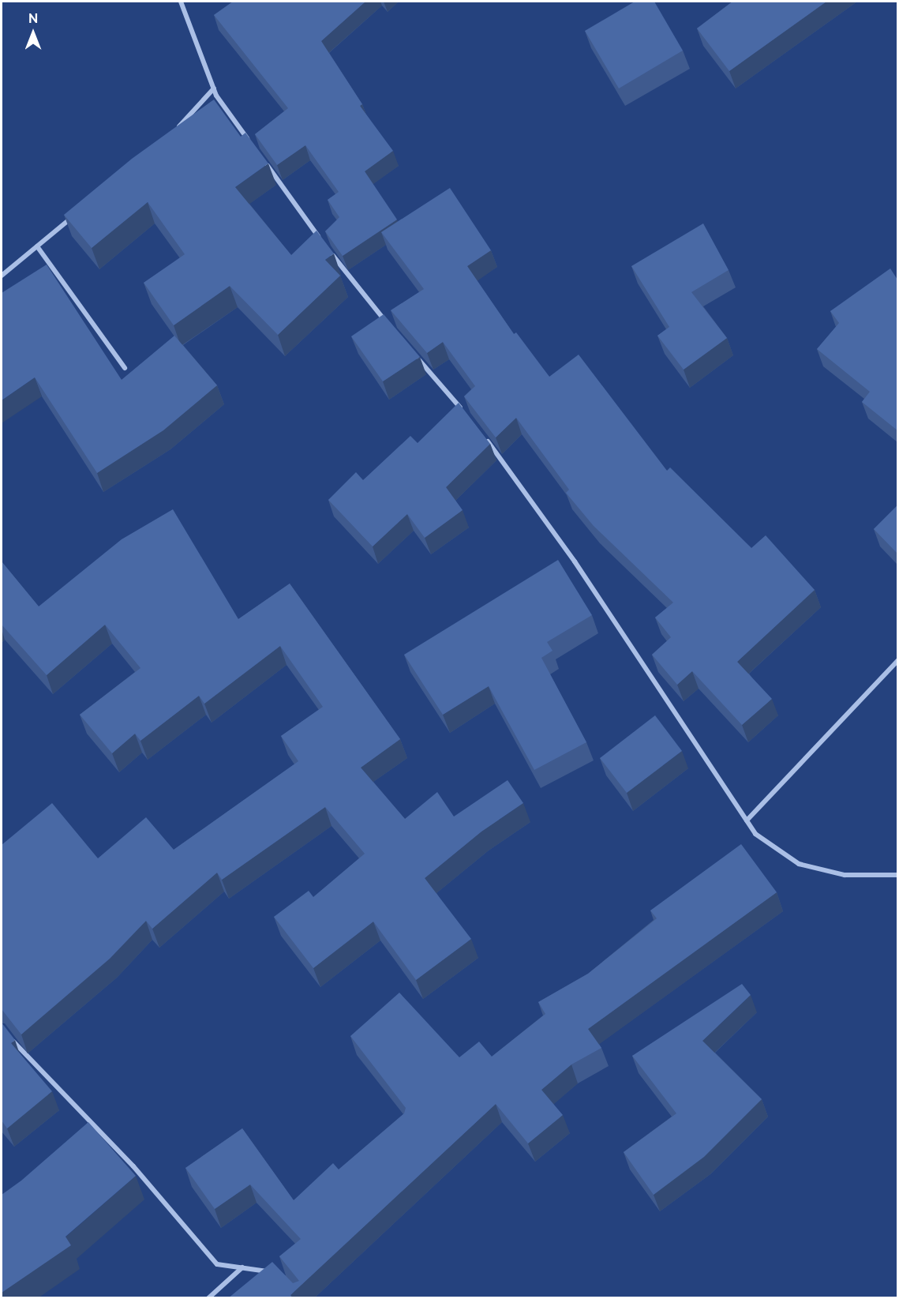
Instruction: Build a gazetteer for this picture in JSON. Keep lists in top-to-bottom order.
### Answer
{
  "north": "top"
}
